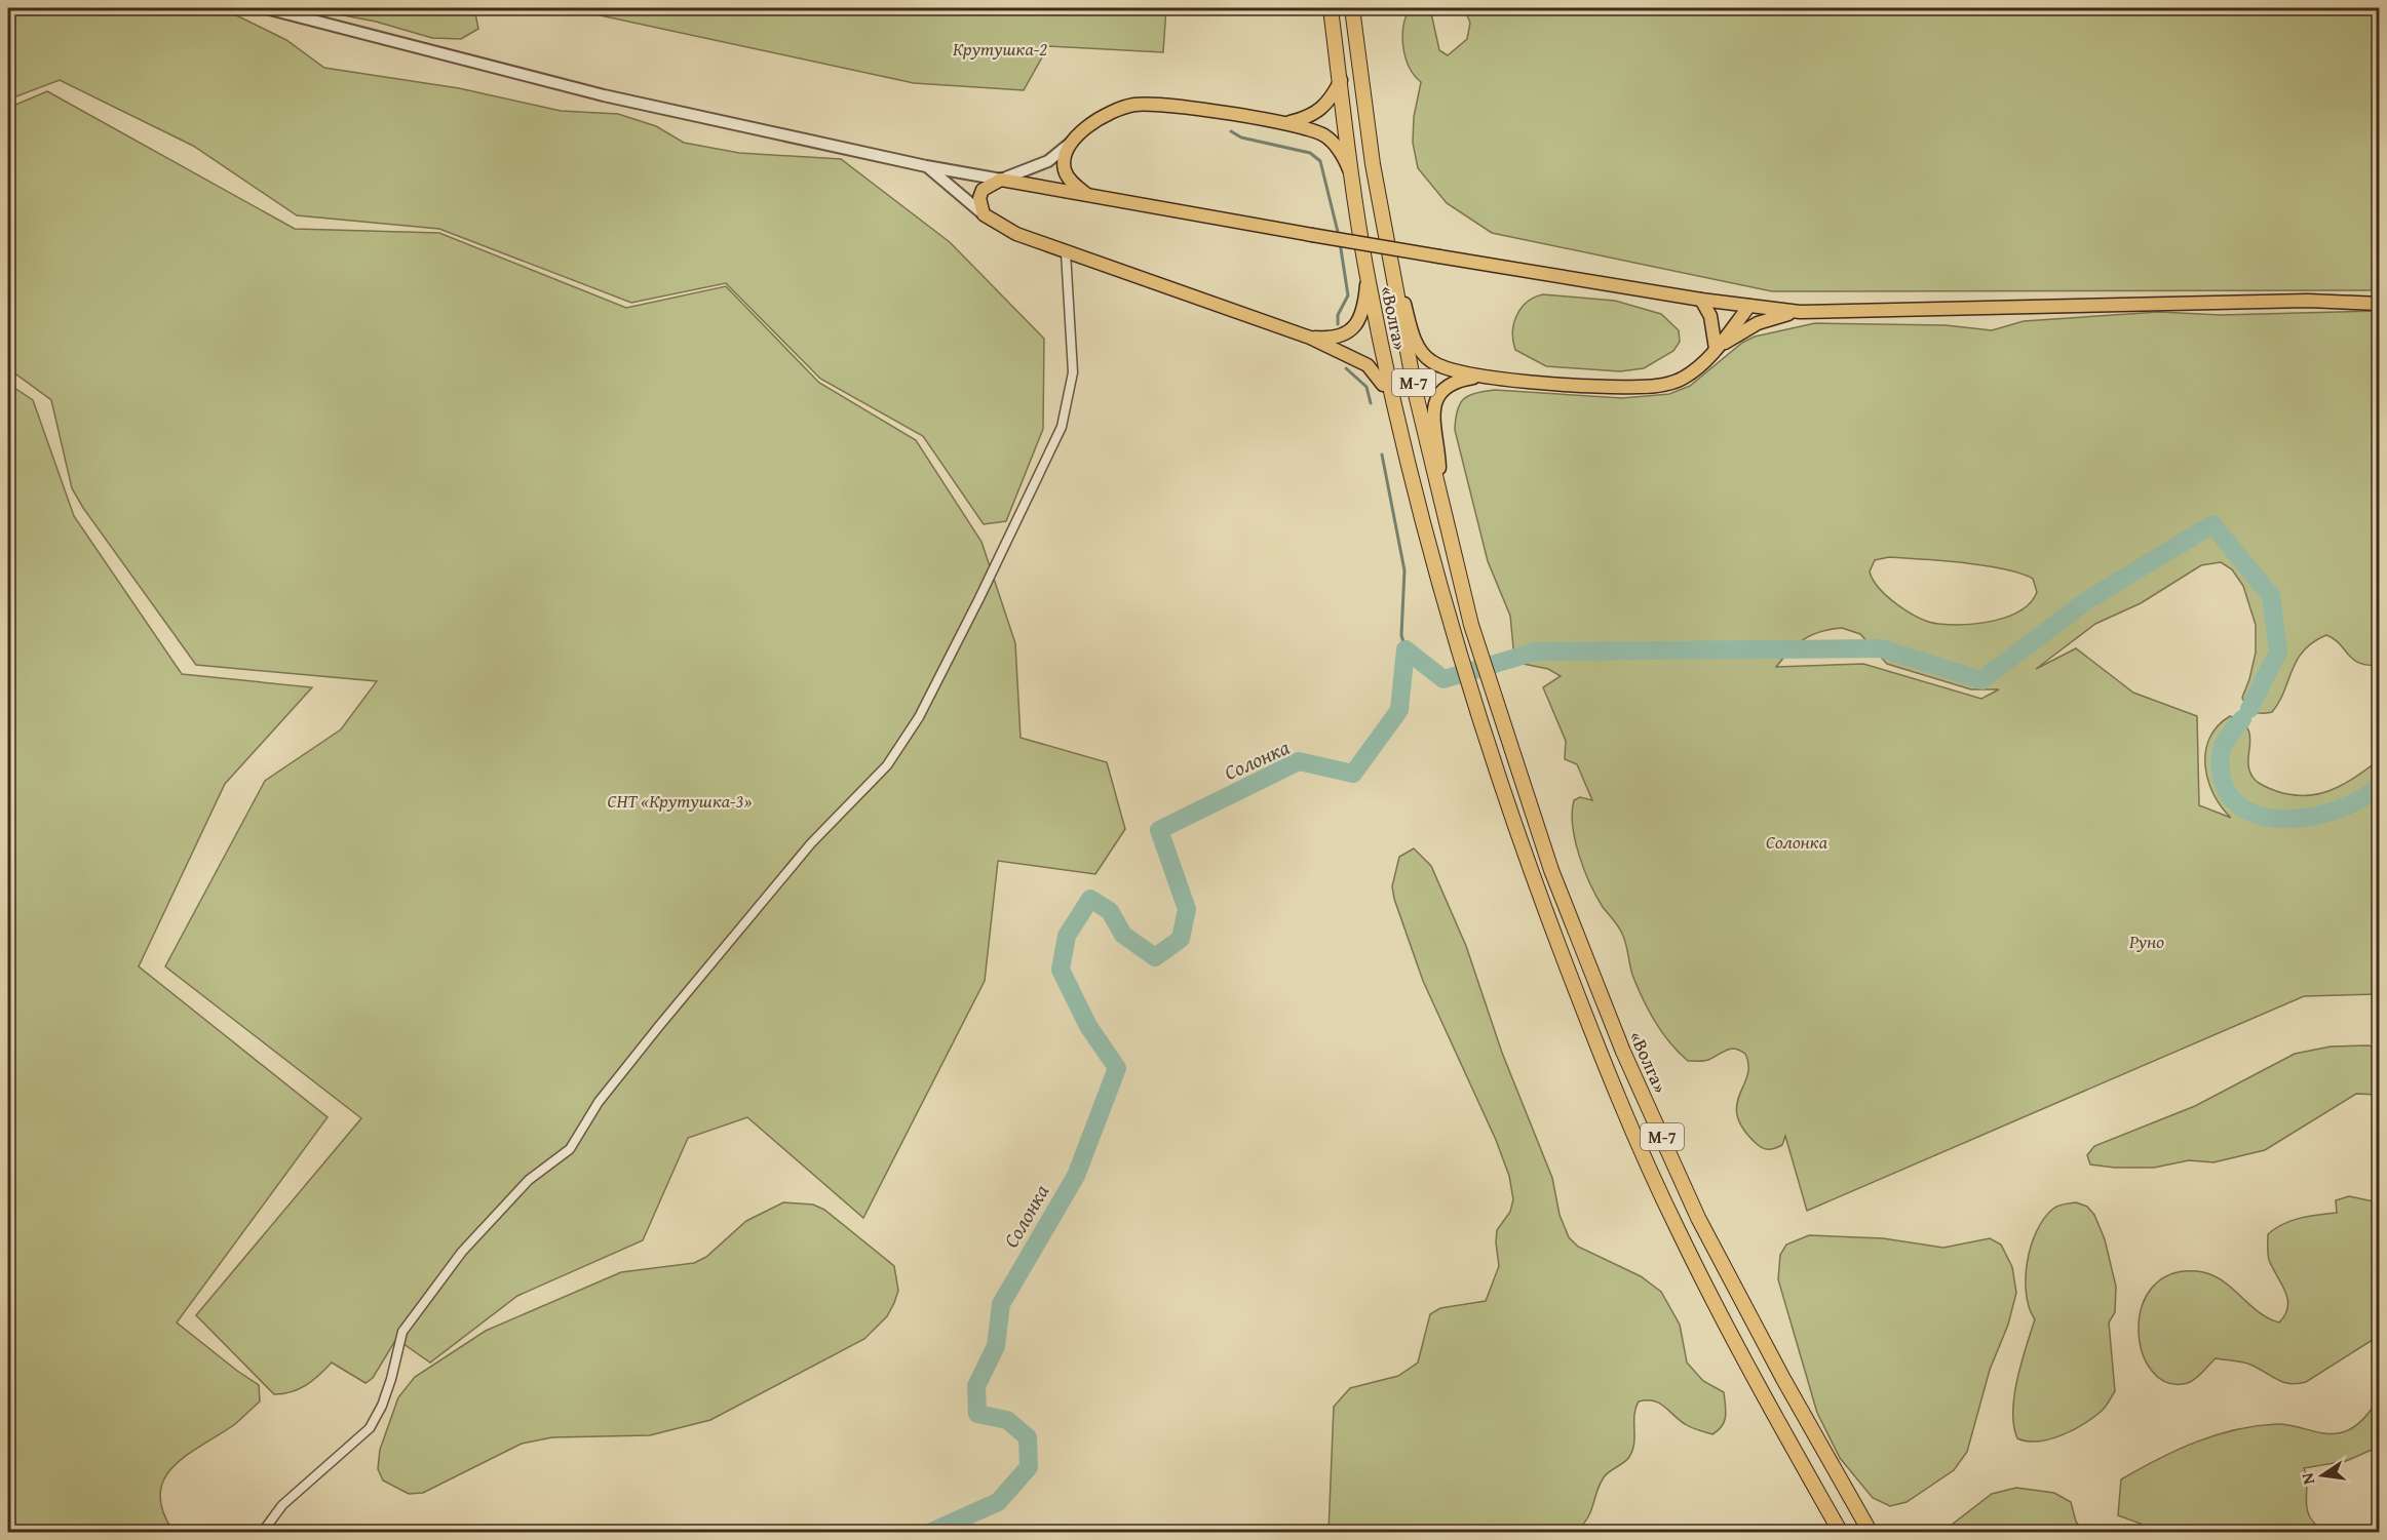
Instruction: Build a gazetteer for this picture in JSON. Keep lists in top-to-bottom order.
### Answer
{
  "streets": {
    "highway": ["«Волга»", "М-7"]
  },
  "water": ["Солонка"],
  "parks": [
    "Крутушка-2",
    "СНТ «Крутушка-3»",
    "Солонка",
    "Руно"
  ],
  "north": "left"
}
